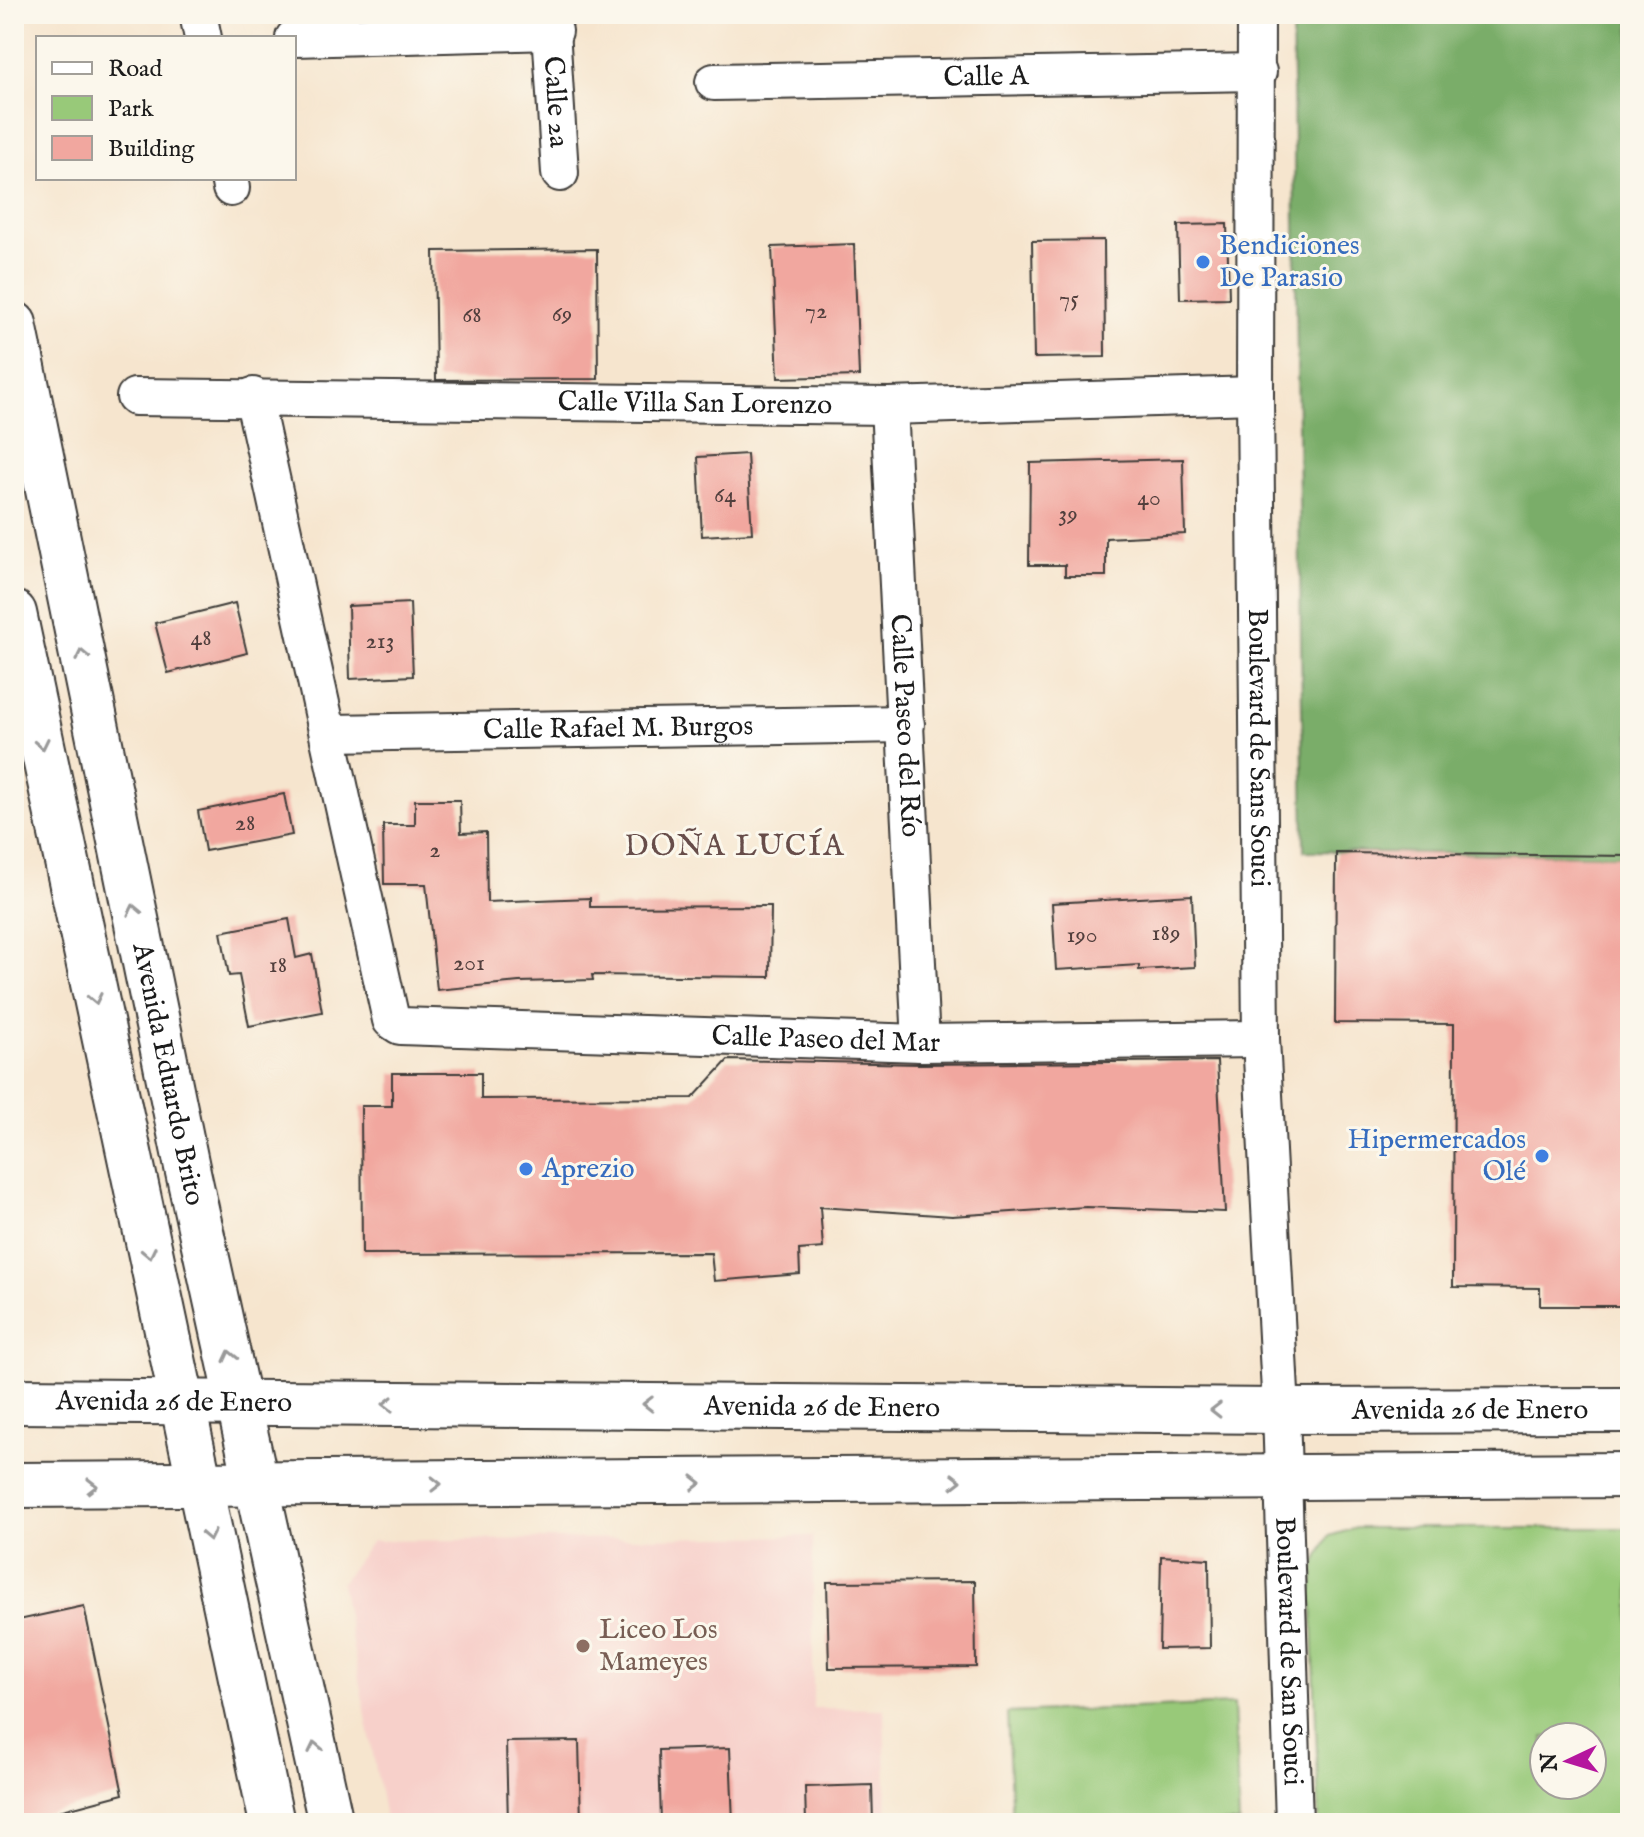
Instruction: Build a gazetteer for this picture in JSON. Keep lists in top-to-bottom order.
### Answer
{
  "streets": {
    "street": [
      "Calle A",
      "Calle 2a",
      "Calle Villa San Lorenzo",
      "Calle Paseo del Río",
      "Calle Rafael M. Burgos",
      "Boulevard de Sans Souci",
      "Calle Paseo del Mar",
      "Avenida Eduardo Brito",
      "Avenida 26 de Enero",
      "Boulevard de San Souci"
    ]
  },
  "crossings": [
    ["Calle A", "Boulevard de Sans Souci"],
    ["Calle Villa San Lorenzo", "Calle Paseo del Río"],
    ["Calle Villa San Lorenzo", "Boulevard de Sans Souci"],
    ["Calle Paseo del Río", "Calle Rafael M. Burgos"],
    ["Calle Paseo del Río", "Calle Paseo del Mar"],
    ["Calle Rafael M. Burgos", "Calle Paseo del Mar"],
    ["Boulevard de Sans Souci", "Calle Paseo del Mar"],
    ["Boulevard de Sans Souci", "Avenida 26 de Enero"],
    ["Boulevard de Sans Souci", "Boulevard de San Souci"],
    ["Avenida Eduardo Brito", "Avenida 26 de Enero"]
  ],
  "districts": ["DOÑA LUCÍA"],
  "places": [
    "Bendiciones De Parasio",
    "Hipermercados Olé",
    "Aprezio",
    "Liceo Los Mameyes"
  ],
  "house_numbers": [
    "75",
    "72",
    "69",
    "68",
    "64",
    "40",
    "39",
    "48",
    "213",
    "28",
    "2",
    "189",
    "190",
    "201",
    "18"
  ],
  "legend": ["Road", "Park", "Building"],
  "north": "left"
}
